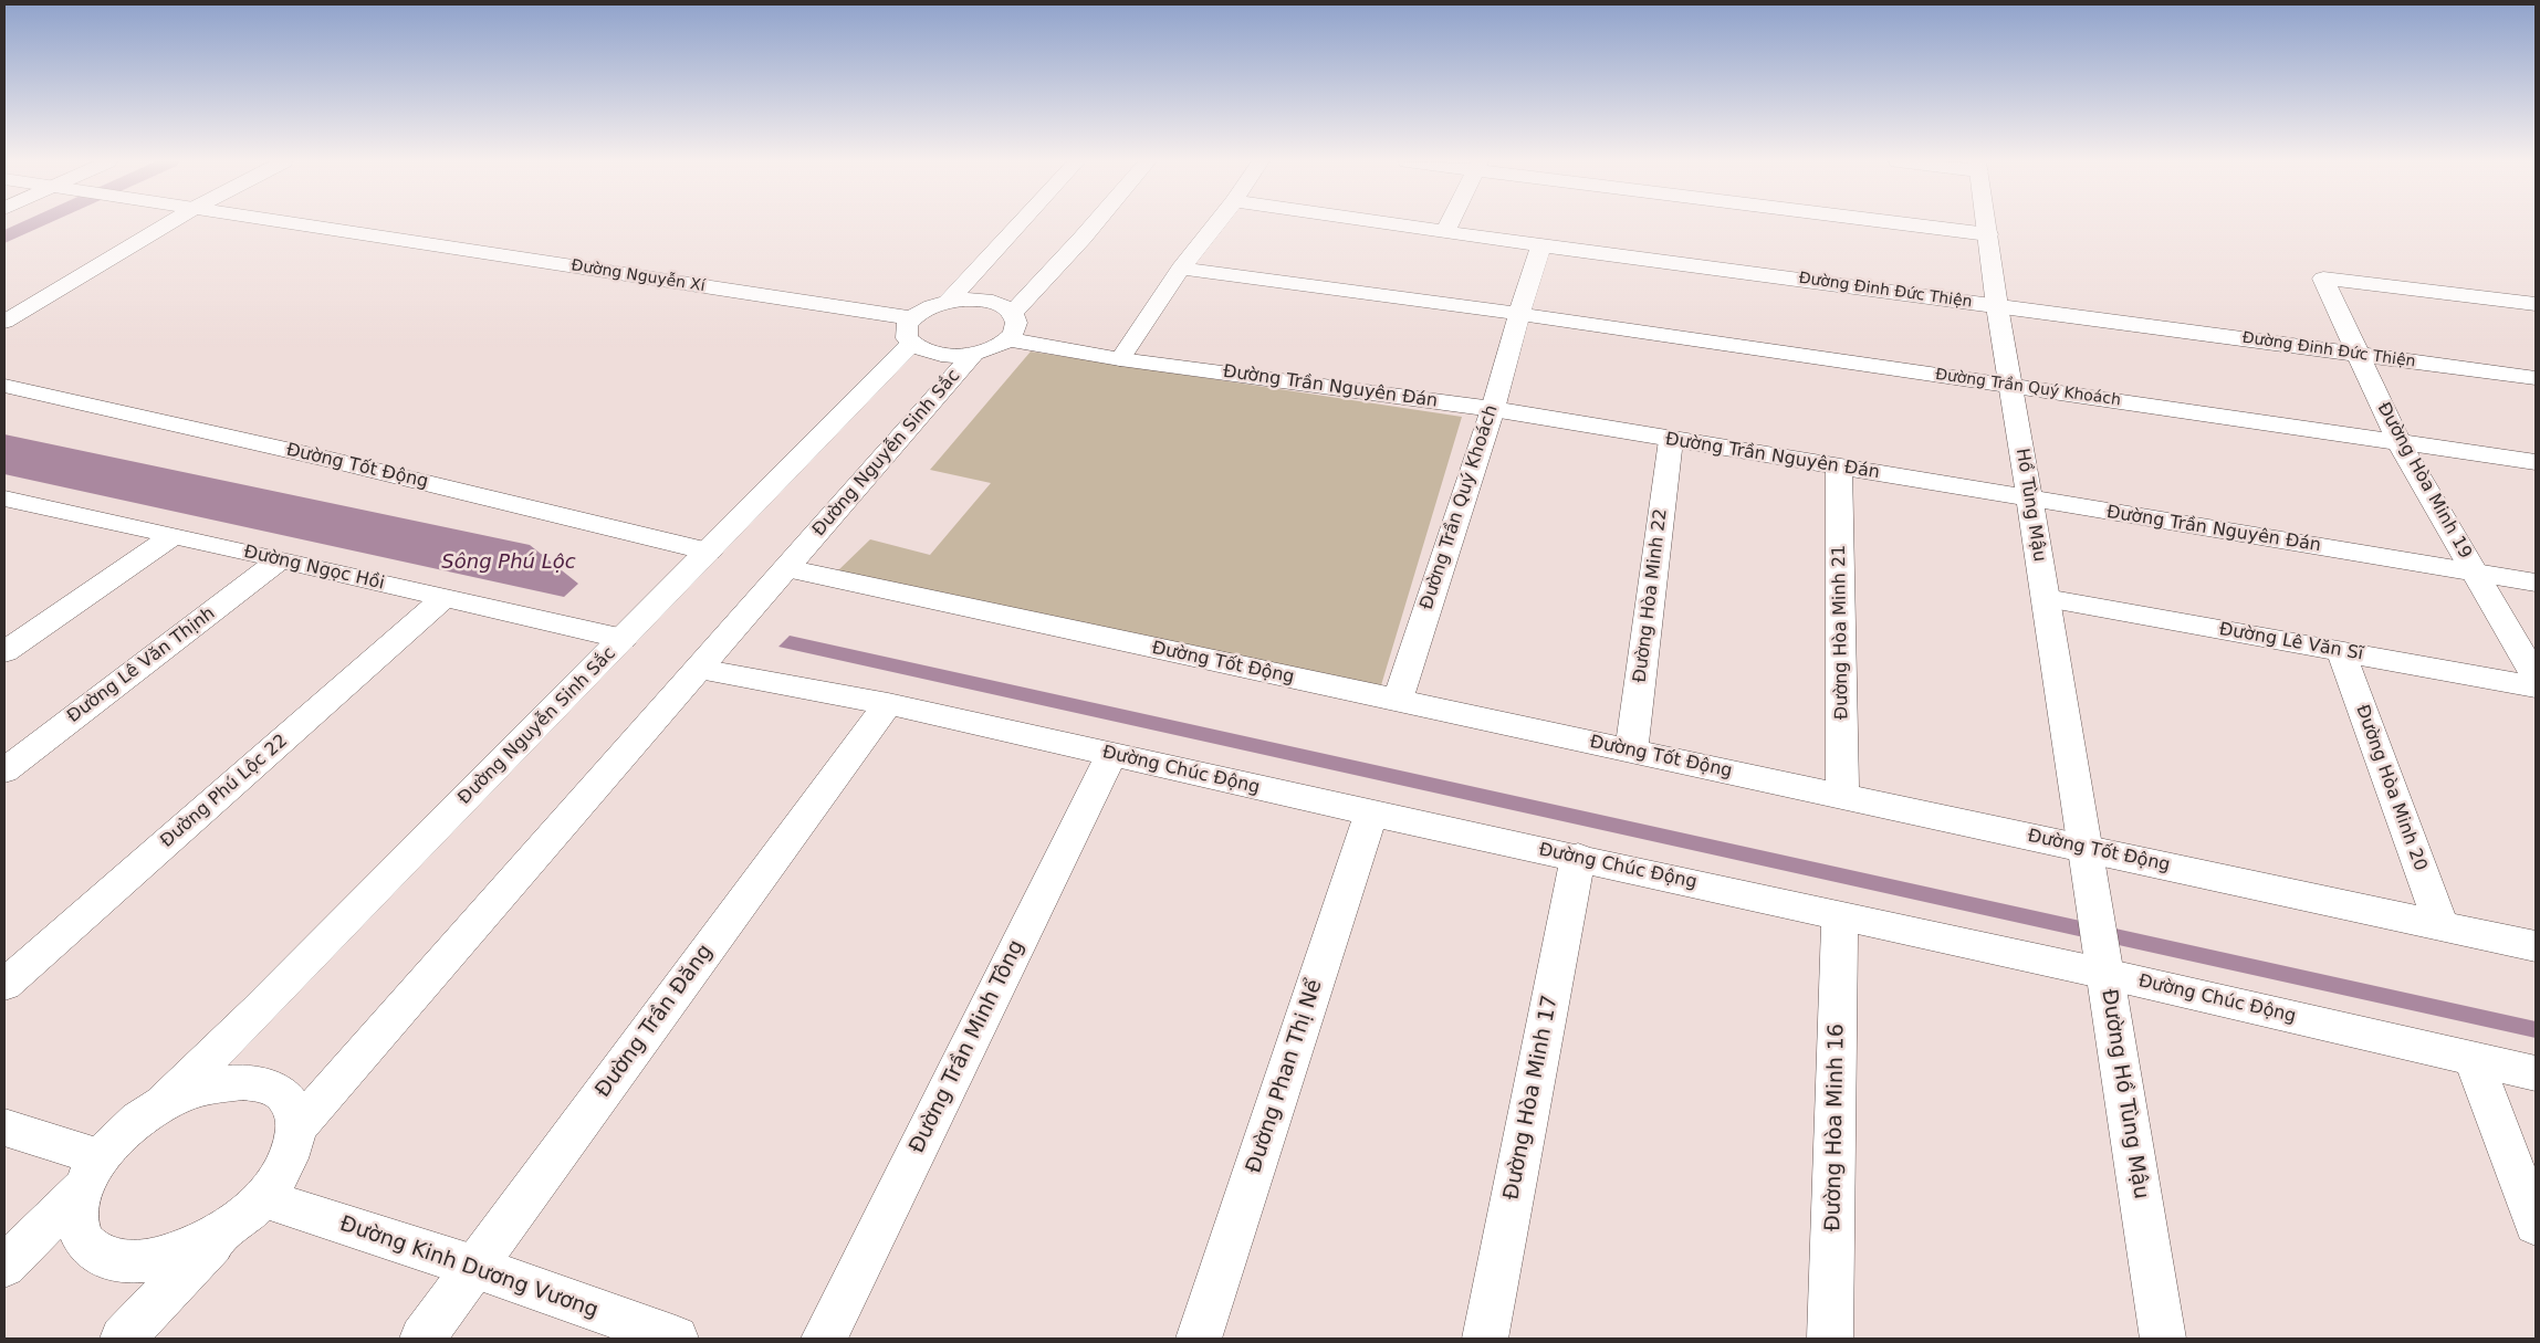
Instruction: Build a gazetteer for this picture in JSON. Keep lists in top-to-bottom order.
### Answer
{
  "streets": {
    "street": [
      "Đường Nguyễn Xí",
      "Đường Đinh Đức Thiện",
      "Đường Trần Nguyên Đán",
      "Đường Trần Quý Khoách",
      "Đường Nguyễn Sinh Sắc",
      "Đường Tốt Động",
      "Đường Hòa Minh 19",
      "Hồ Tùng Mậu",
      "Đường Ngọc Hồi",
      "Đường Hòa Minh 22",
      "Đường Hòa Minh 21",
      "Đường Lê Văn Sĩ",
      "Đường Lê Văn Thịnh",
      "Đường Chúc Động",
      "Đường Hòa Minh 20",
      "Đường Phú Lộc 22",
      "Đường Trần Đăng",
      "Đường Trần Minh Tông",
      "Đường Phan Thị Nể",
      "Đường Hồ Tùng Mậu",
      "Đường Hòa Minh 17",
      "Đường Hòa Minh 16",
      "Đường Kinh Dương Vương"
    ]
  },
  "crossings": [
    ["Đường Nguyễn Xí", "Đường Nguyễn Sinh Sắc"],
    ["Đường Đinh Đức Thiện", "Đường Trần Quý Khoách"],
    ["Đường Đinh Đức Thiện", "Đường Hòa Minh 19"],
    ["Đường Đinh Đức Thiện", "Hồ Tùng Mậu"],
    ["Đường Trần Nguyên Đán", "Đường Trần Quý Khoách"],
    ["Đường Trần Nguyên Đán", "Đường Hòa Minh 19"],
    ["Đường Trần Nguyên Đán", "Hồ Tùng Mậu"],
    ["Đường Trần Nguyên Đán", "Đường Hòa Minh 22"],
    ["Đường Trần Nguyên Đán", "Đường Hòa Minh 21"],
    ["Đường Trần Quý Khoách", "Đường Tốt Động"],
    ["Đường Trần Quý Khoách", "Đường Hòa Minh 19"],
    ["Đường Trần Quý Khoách", "Hồ Tùng Mậu"],
    ["Đường Nguyễn Sinh Sắc", "Đường Tốt Động"],
    ["Đường Nguyễn Sinh Sắc", "Đường Ngọc Hồi"],
    ["Đường Nguyễn Sinh Sắc", "Đường Chúc Động"],
    ["Đường Nguyễn Sinh Sắc", "Đường Kinh Dương Vương"],
    ["Đường Tốt Động", "Hồ Tùng Mậu"],
    ["Đường Tốt Động", "Đường Hòa Minh 22"],
    ["Đường Tốt Động", "Đường Hòa Minh 21"],
    ["Đường Tốt Động", "Đường Hòa Minh 20"],
    ["Đường Tốt Động", "Đường Hồ Tùng Mậu"],
    ["Hồ Tùng Mậu", "Đường Lê Văn Sĩ"],
    ["Hồ Tùng Mậu", "Đường Hồ Tùng Mậu"],
    ["Đường Ngọc Hồi", "Đường Lê Văn Thịnh"],
    ["Đường Ngọc Hồi", "Đường Phú Lộc 22"],
    ["Đường Lê Văn Sĩ", "Đường Hòa Minh 20"],
    ["Đường Chúc Động", "Đường Trần Đăng"],
    ["Đường Chúc Động", "Đường Trần Minh Tông"],
    ["Đường Chúc Động", "Đường Phan Thị Nể"],
    ["Đường Chúc Động", "Đường Hồ Tùng Mậu"],
    ["Đường Chúc Động", "Đường Hòa Minh 17"],
    ["Đường Chúc Động", "Đường Hòa Minh 16"],
    ["Đường Trần Đăng", "Đường Kinh Dương Vương"]
  ],
  "water": ["Sông Phú Lộc"]
}
